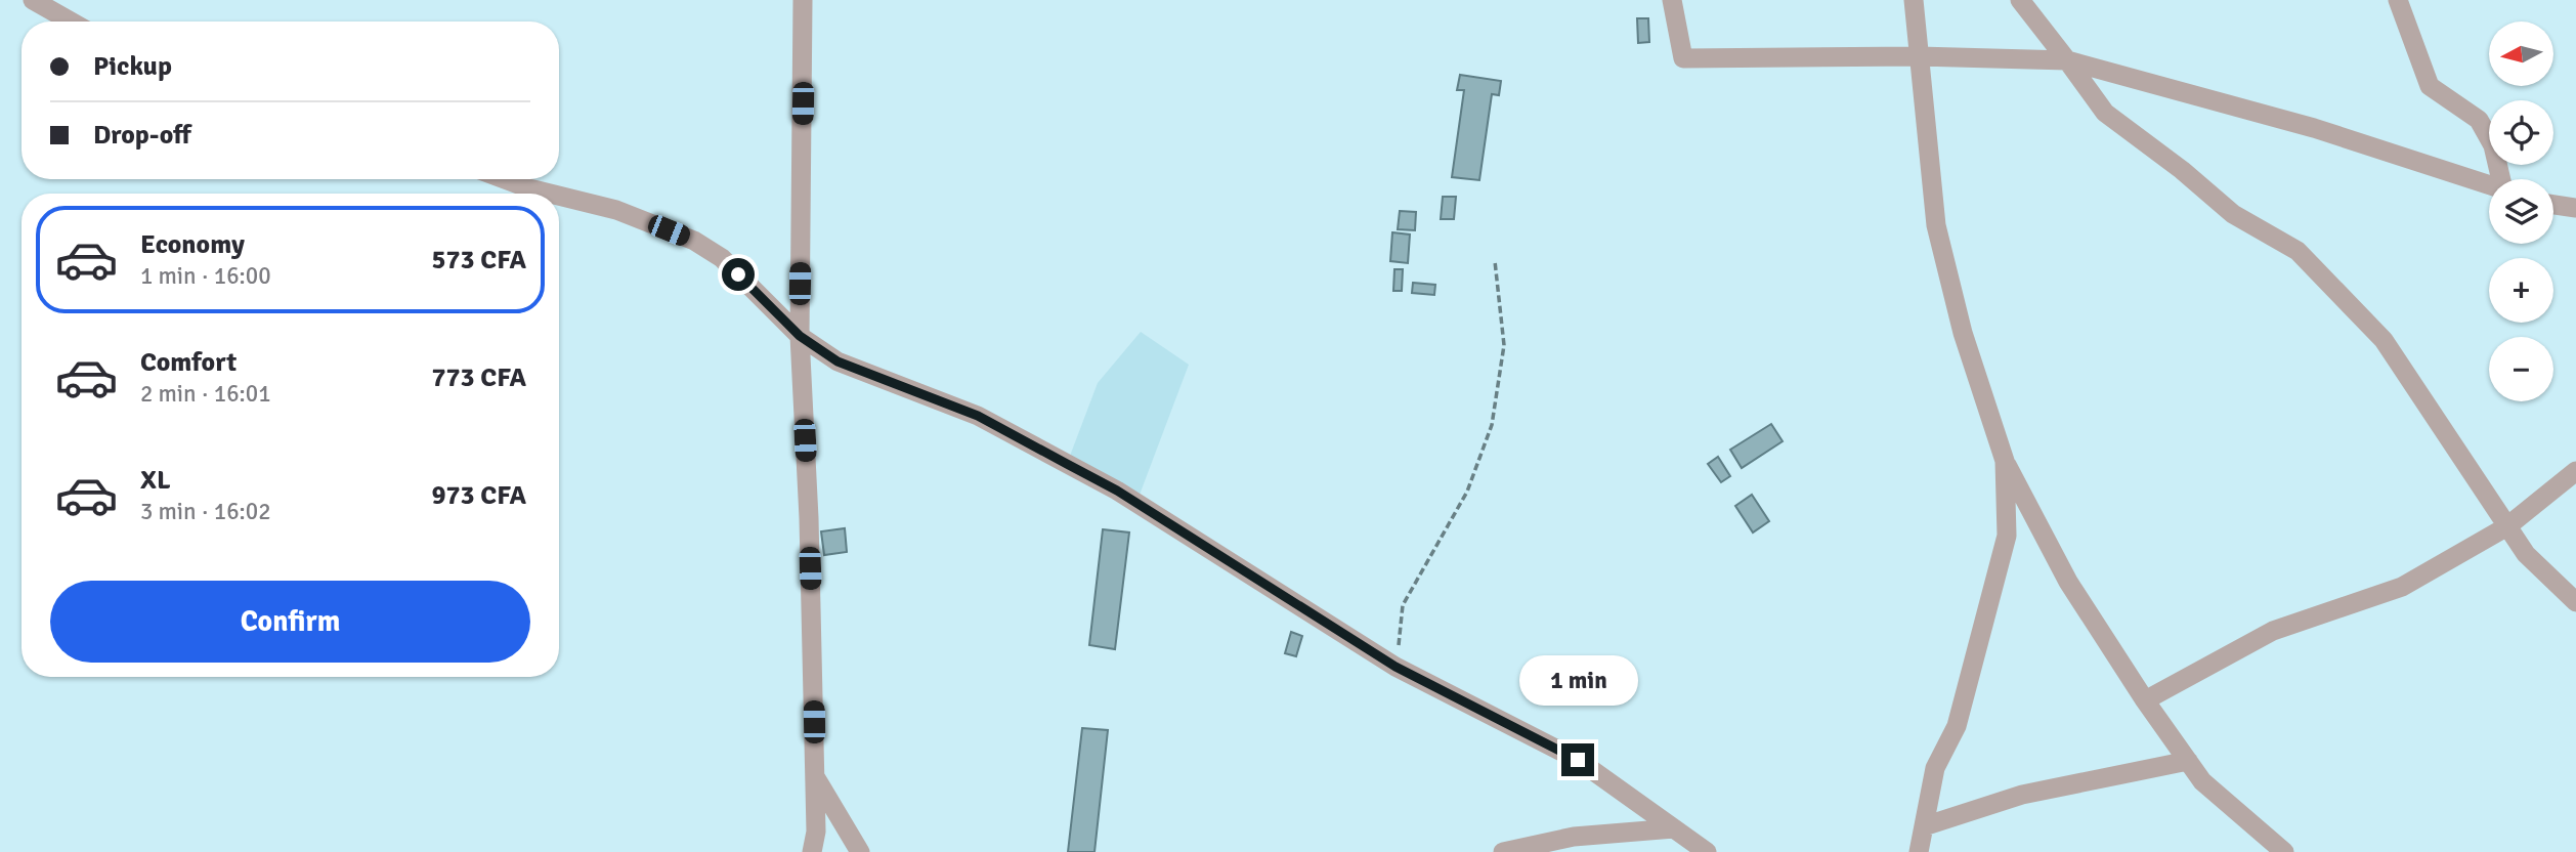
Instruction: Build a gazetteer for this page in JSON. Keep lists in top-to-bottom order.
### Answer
{
  "north": "left",
  "page": {
    "map_buttons": ["+", "−"],
    "banner": ["Pickup", "Drop-off"],
    "list": [
      {
        "name": "Economy",
        "note": "1 min · 16:00",
        "value": "573 CFA"
      },
      {
        "name": "Comfort",
        "note": "2 min · 16:01",
        "value": "773 CFA"
      },
      {
        "name": "XL",
        "note": "3 min · 16:02",
        "value": "973 CFA"
      }
    ],
    "buttons": "Confirm",
    "bubble": "1 min"
  }
}
